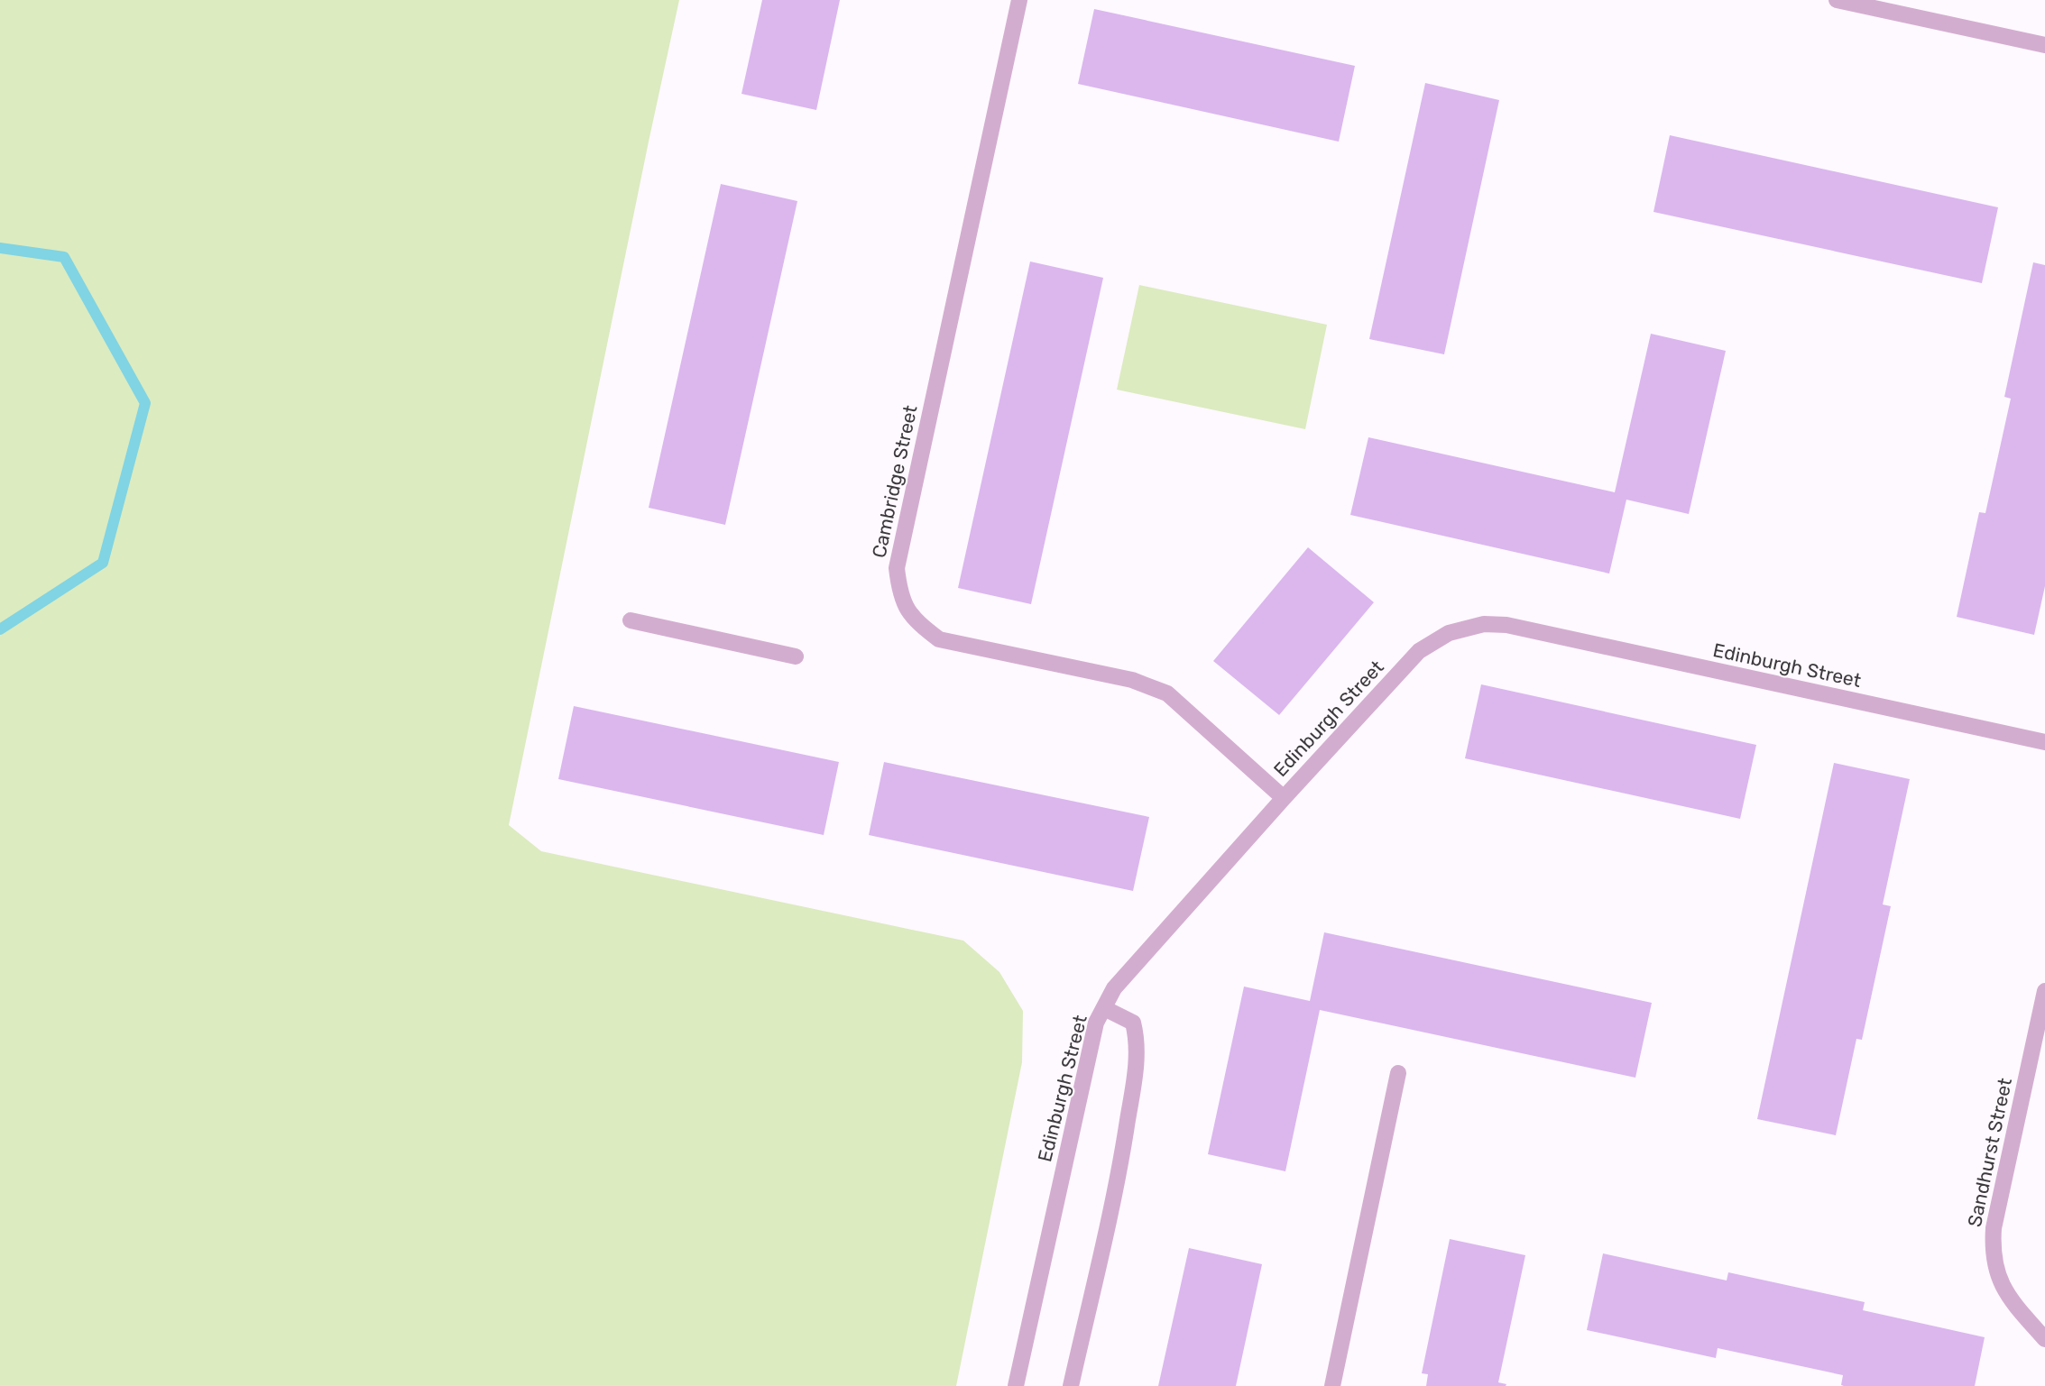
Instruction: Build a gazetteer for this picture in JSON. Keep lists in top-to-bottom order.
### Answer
{
  "streets": {
    "street": ["Cambridge Street", "Edinburgh Street", "Sandhurst Street"]
  },
  "crossings": [
    ["Cambridge Street", "Edinburgh Street"]
  ]
}
